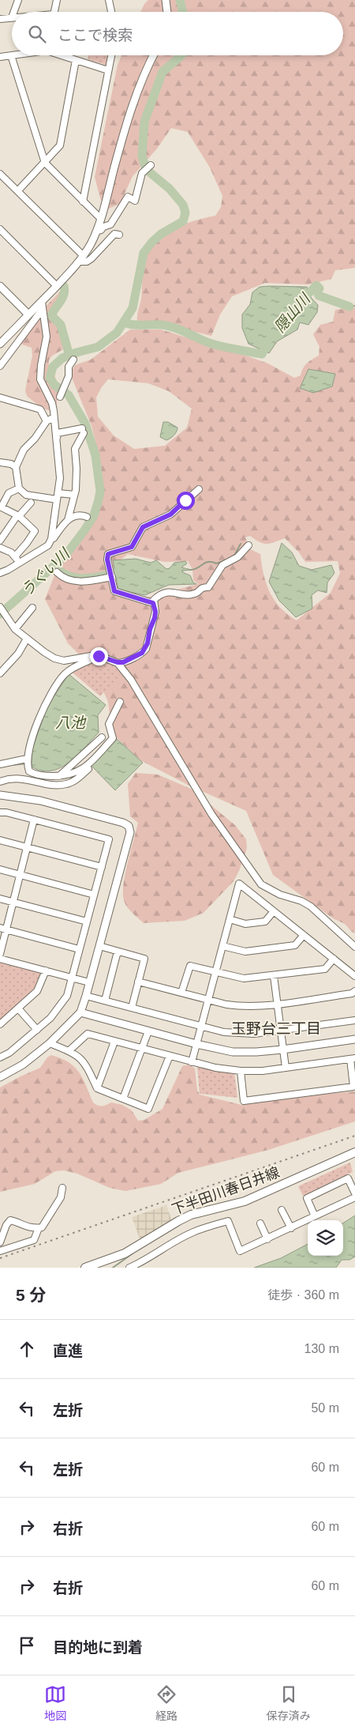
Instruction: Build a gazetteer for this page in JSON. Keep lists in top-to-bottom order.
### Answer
{
  "streets": {
    "main road": ["下半田川春日井線"]
  },
  "districts": ["玉野台三丁目"],
  "water": ["隠山川", "うぐい川", "八池"],
  "page": {
    "search": "ここで検索",
    "heading": ["5 分", "徒歩 · 360 m"],
    "list": [
      ["直進", "130 m"],
      ["左折", "50 m"],
      ["左折", "60 m"],
      ["右折", "60 m"],
      ["右折", "60 m"],
      "目的地に到着"
    ],
    "nav": ["地図", "経路", "保存済み"]
  }
}
